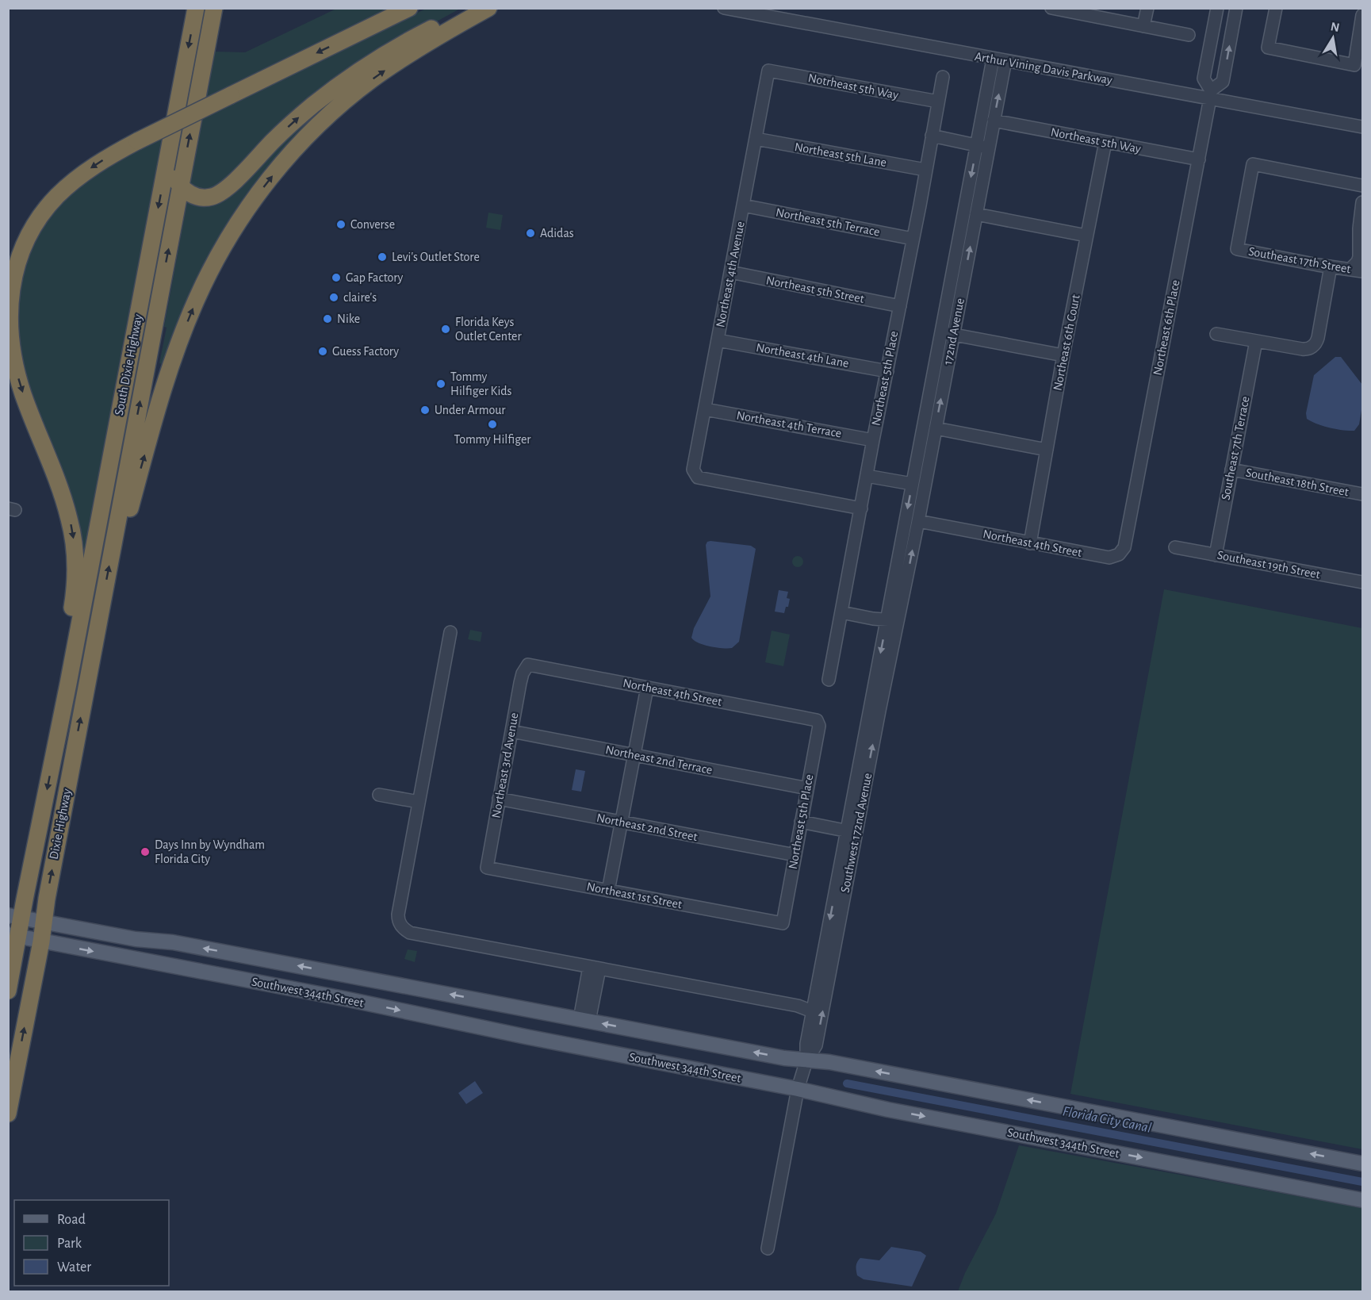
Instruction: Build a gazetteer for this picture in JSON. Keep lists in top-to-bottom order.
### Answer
{
  "streets": {
    "highway": ["South Dixie Highway", "Dixie Highway"],
    "main road": ["Southwest 344th Street"],
    "street": [
      "Arthur Vining Davis Parkway",
      "Notrheast 5th Way",
      "Northeast 5th Way",
      "Northeast 5th Lane",
      "Northeast 5th Terrace",
      "Southeast 17th Street",
      "Northeast 4th Avenue",
      "Northeast 5th Street",
      "Northeast 6th Place",
      "172nd Avenue",
      "Northeast 6th Court",
      "Northeast 4th Lane",
      "Northeast 5th Place",
      "Northeast 4th Terrace",
      "Southeast 7th Terrace",
      "Southeast 18th Street",
      "Northeast 4th Street",
      "Southeast 19th Street",
      "Northeast 2nd Terrace",
      "Northeast 3rd Avenue",
      "Northeast 2nd Street",
      "Southwest 172nd Avenue",
      "Northeast 1st Street"
    ]
  },
  "crossings": [
    ["Arthur Vining Davis Parkway", "Northeast 6th Place"],
    ["Arthur Vining Davis Parkway", "172nd Avenue"],
    ["Notrheast 5th Way", "Northeast 4th Avenue"],
    ["Notrheast 5th Way", "Northeast 5th Place"],
    ["Northeast 5th Way", "Northeast 6th Place"],
    ["Northeast 5th Way", "172nd Avenue"],
    ["Northeast 5th Way", "Northeast 6th Court"],
    ["Northeast 5th Lane", "Northeast 4th Avenue"],
    ["Northeast 5th Lane", "Northeast 5th Place"],
    ["Northeast 5th Terrace", "Northeast 4th Avenue"],
    ["Northeast 5th Terrace", "Northeast 5th Place"],
    ["Northeast 4th Avenue", "Northeast 5th Street"],
    ["Northeast 4th Avenue", "Northeast 4th Lane"],
    ["Northeast 4th Avenue", "Northeast 5th Place"],
    ["Northeast 4th Avenue", "Northeast 4th Terrace"],
    ["Northeast 5th Street", "Northeast 5th Place"],
    ["Northeast 6th Place", "Northeast 4th Street"],
    ["172nd Avenue", "Northeast 4th Street"],
    ["172nd Avenue", "Southwest 172nd Avenue"],
    ["Northeast 6th Court", "Northeast 4th Street"],
    ["Northeast 4th Lane", "Northeast 5th Place"],
    ["South Dixie Highway", "Dixie Highway"],
    ["Northeast 5th Place", "Northeast 4th Terrace"],
    ["Northeast 5th Place", "Northeast 4th Street"],
    ["Northeast 5th Place", "Northeast 2nd Terrace"],
    ["Northeast 5th Place", "Northeast 2nd Street"],
    ["Northeast 5th Place", "Northeast 1st Street"],
    ["Southeast 7th Terrace", "Southeast 18th Street"],
    ["Southeast 7th Terrace", "Southeast 19th Street"],
    ["Northeast 4th Street", "Northeast 3rd Avenue"],
    ["Northeast 2nd Terrace", "Northeast 3rd Avenue"],
    ["Northeast 3rd Avenue", "Northeast 2nd Street"],
    ["Northeast 3rd Avenue", "Northeast 1st Street"],
    ["Dixie Highway", "Southwest 344th Street"],
    ["Southwest 172nd Avenue", "Southwest 344th Street"]
  ],
  "water": ["Florida City Canal"],
  "places": [
    "Converse",
    "Adidas",
    "Levi's Outlet Store",
    "Gap Factory",
    "claire's",
    "Nike",
    "Florida Keys Outlet Center",
    "Guess Factory",
    "Tommy Hilfiger Kids",
    "Under Armour",
    "Tommy Hilfiger",
    "Days Inn by Wyndham Florida City"
  ],
  "legend": ["Road", "Park", "Water"],
  "north": "top"
}
